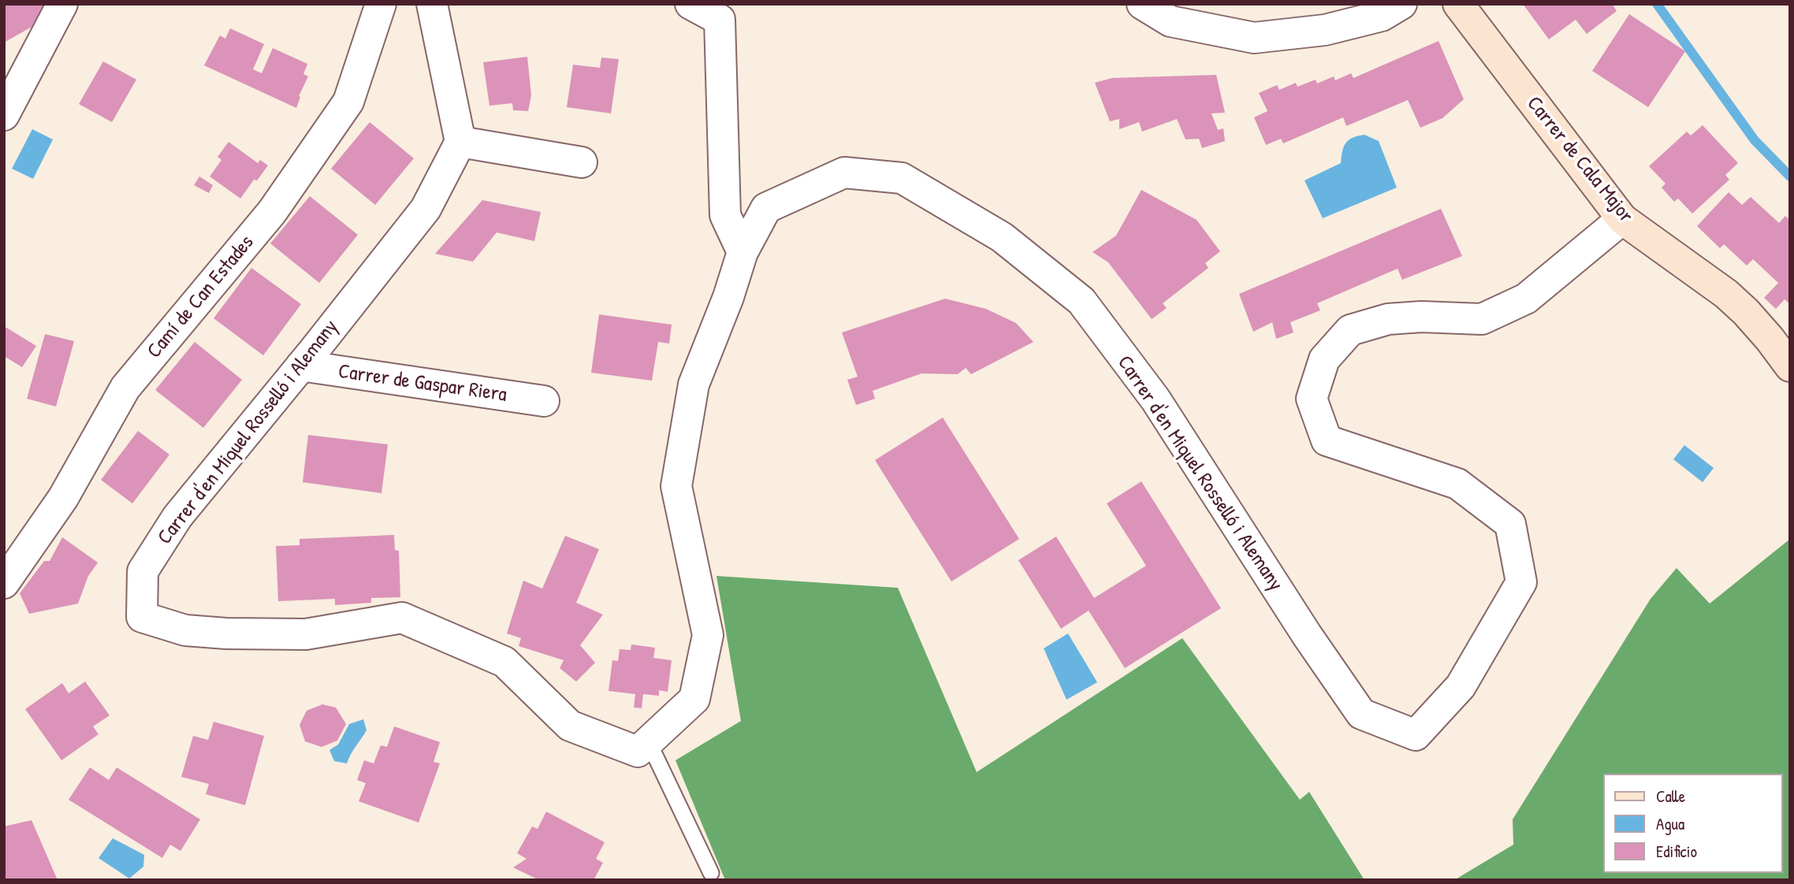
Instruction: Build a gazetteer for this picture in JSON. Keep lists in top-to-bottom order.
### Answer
{
  "streets": {
    "street": [
      "Carrer de Cala Major",
      "Camí de Can Estades",
      "Carrer de Gaspar Riera",
      "Carrer d'en Miquel Rosselló i Alemany"
    ]
  },
  "crossings": [
    ["Carrer de Cala Major", "Carrer d'en Miquel Rosselló i Alemany"],
    ["Carrer de Gaspar Riera", "Carrer d'en Miquel Rosselló i Alemany"]
  ],
  "legend": ["Calle", "Agua", "Edificio"]
}
